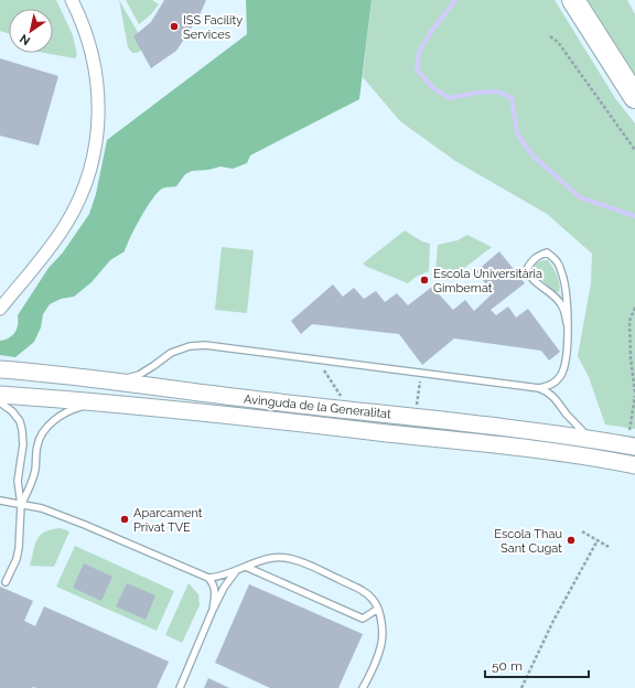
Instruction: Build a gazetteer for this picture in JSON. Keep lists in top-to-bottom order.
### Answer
{
  "streets": {
    "street": ["Avinguda de la Generalitat"]
  },
  "places": [
    "ISS Facility Services",
    "Escola Universitària Gimbernat",
    "Aparcament Privat TVE",
    "Escola Thau Sant Cugat"
  ],
  "scale_bar": "50 m",
  "north": "bottom left"
}
